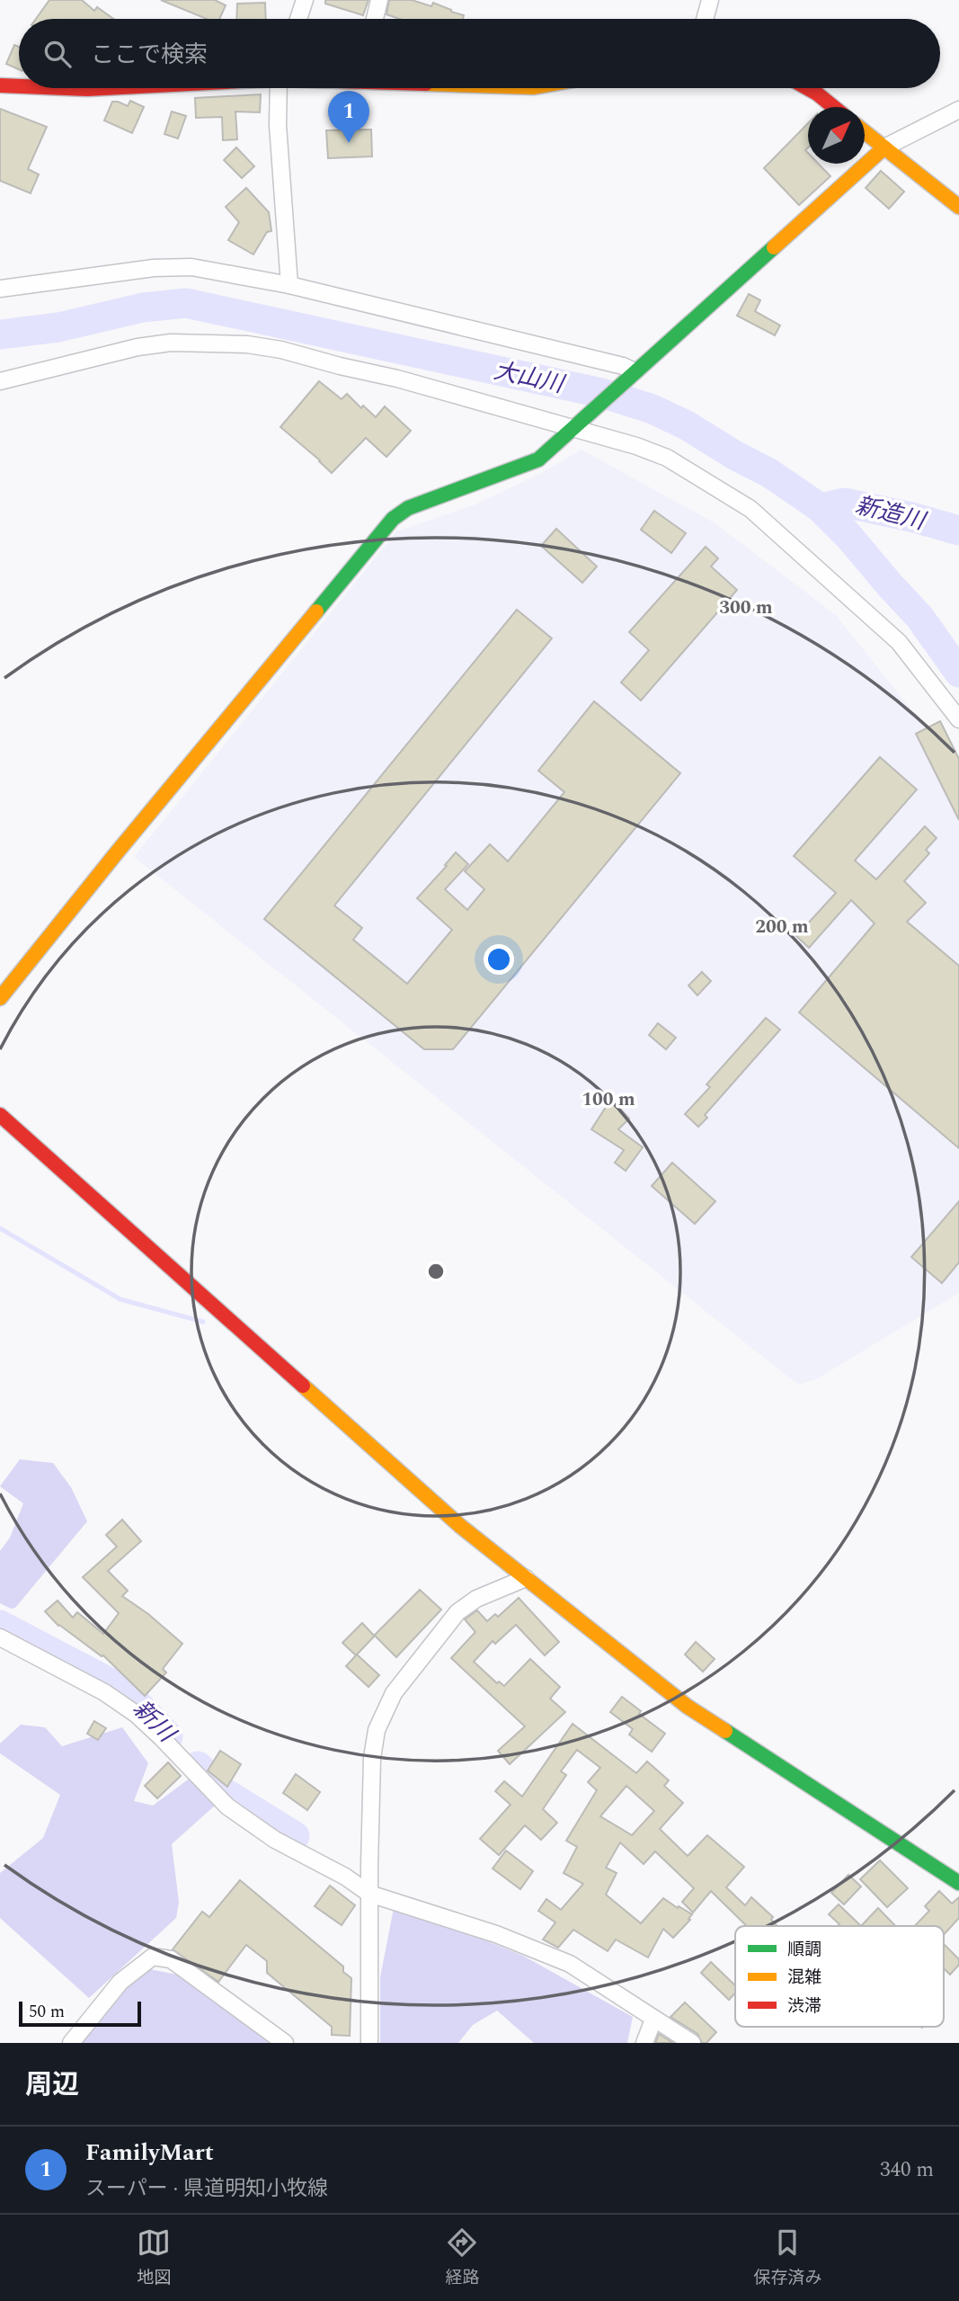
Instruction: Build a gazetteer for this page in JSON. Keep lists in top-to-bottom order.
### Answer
{
  "water": ["大山川", "新造川", "新川"],
  "legend": ["順調", "混雑", "渋滞"],
  "scale_bar": "50 m",
  "north": "top right",
  "page": {
    "search": "ここで検索",
    "pins": "1",
    "scale": "50 m",
    "heading": "周辺",
    "list": [
      {
        "mark": "1",
        "name": "FamilyMart",
        "note": "スーパー · 県道明知小牧線",
        "value": "340 m"
      }
    ],
    "nav": ["地図", "経路", "保存済み"]
  },
  "rings": ["300 m", "200 m", "100 m"]
}
